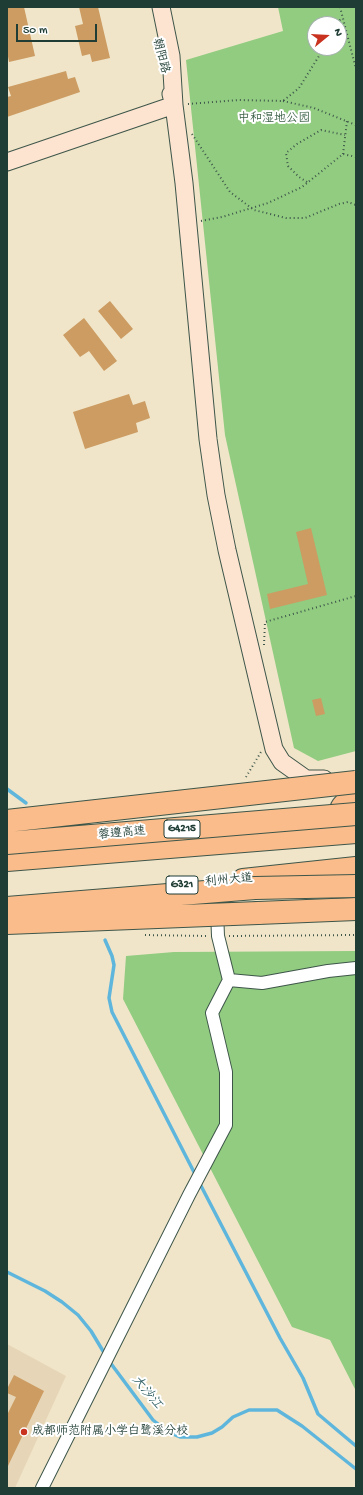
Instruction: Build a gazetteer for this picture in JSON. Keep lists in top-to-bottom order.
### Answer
{
  "streets": {
    "highway": [
      "G4215",
      "蓉遵高速",
      "利州大道",
      "G321"
    ],
    "main road": ["朝阳路"]
  },
  "water": ["大沙江"],
  "parks": ["中和湿地公园"],
  "places": ["成都师范附属小学白鹭溪分校"],
  "scale_bar": "50 m",
  "north": "right"
}
